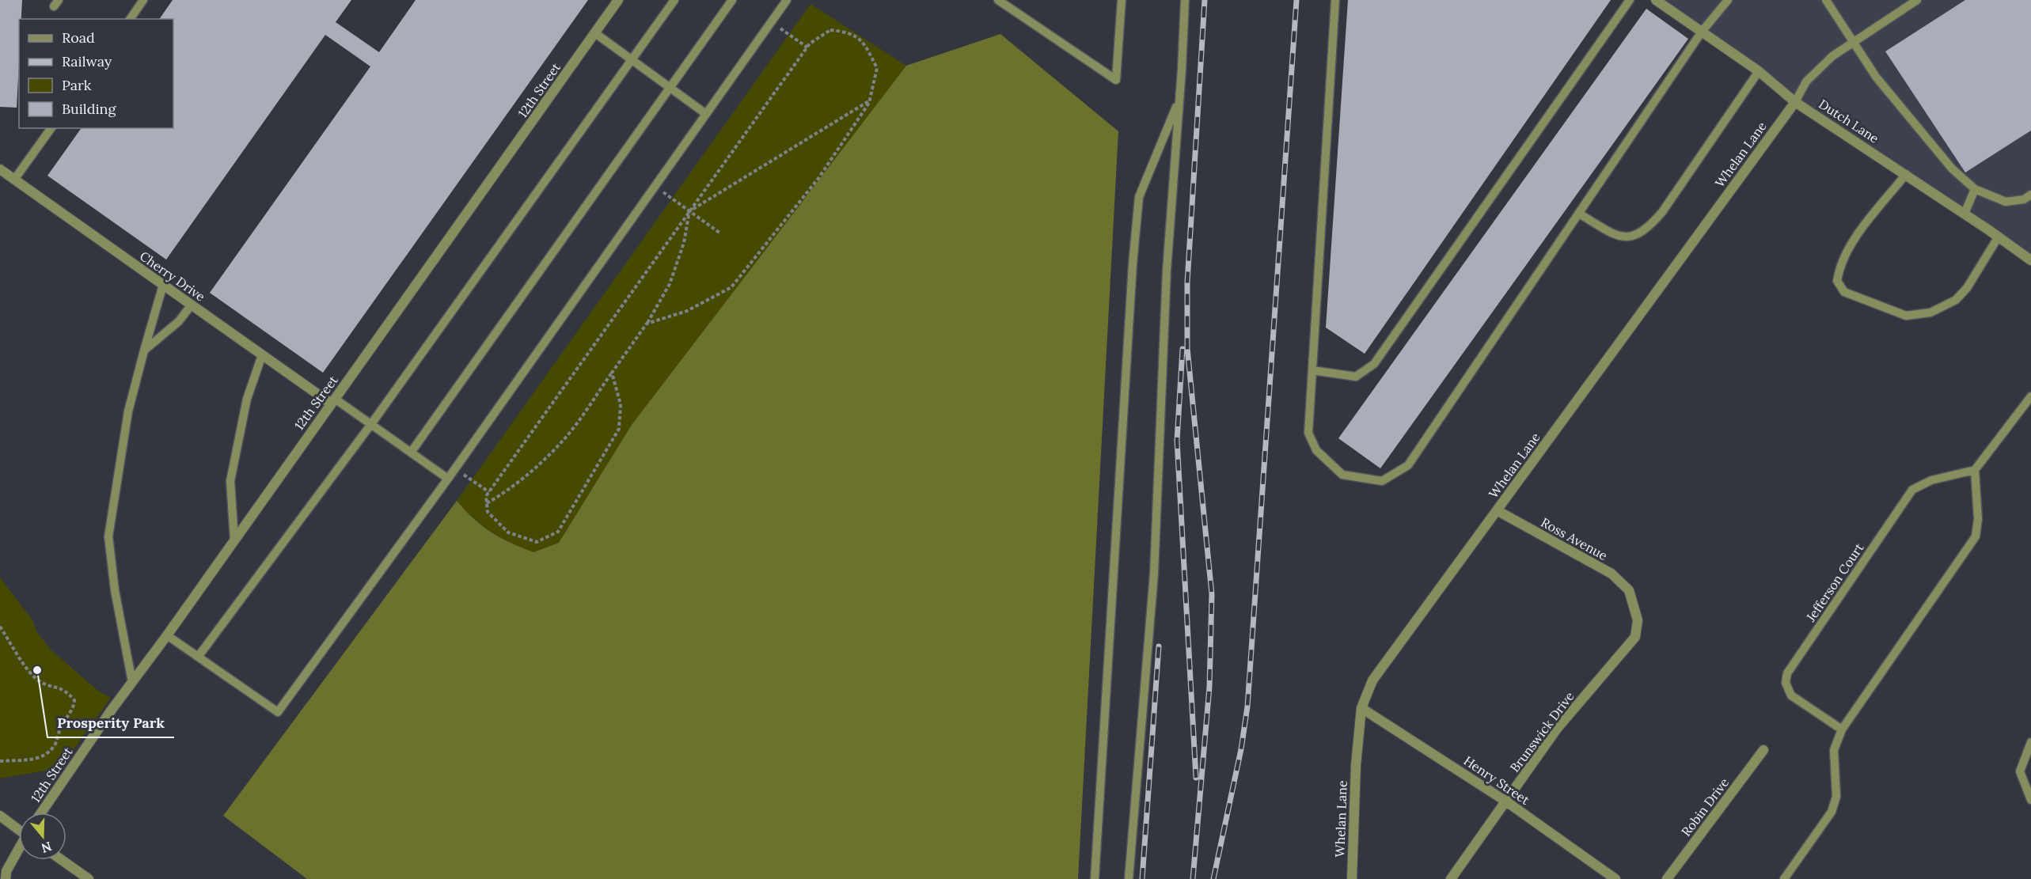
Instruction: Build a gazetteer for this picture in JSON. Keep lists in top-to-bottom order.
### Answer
{
  "streets": {
    "street": [
      "12th Street",
      "Dutch Lane",
      "Whelan Lane",
      "Cherry Drive",
      "Ross Avenue",
      "Brunswick Drive",
      "Henry Street",
      "Robin Drive"
    ],
    "lane": ["Jefferson Court"]
  },
  "crossings": [
    ["12th Street", "Cherry Drive"],
    ["Dutch Lane", "Whelan Lane"],
    ["Whelan Lane", "Ross Avenue"],
    ["Whelan Lane", "Henry Street"],
    ["Ross Avenue", "Brunswick Drive"],
    ["Brunswick Drive", "Henry Street"]
  ],
  "places": ["Prosperity Park"],
  "legend": [
    "Road",
    "Railway",
    "Park",
    "Building"
  ],
  "north": "bottom"
}
